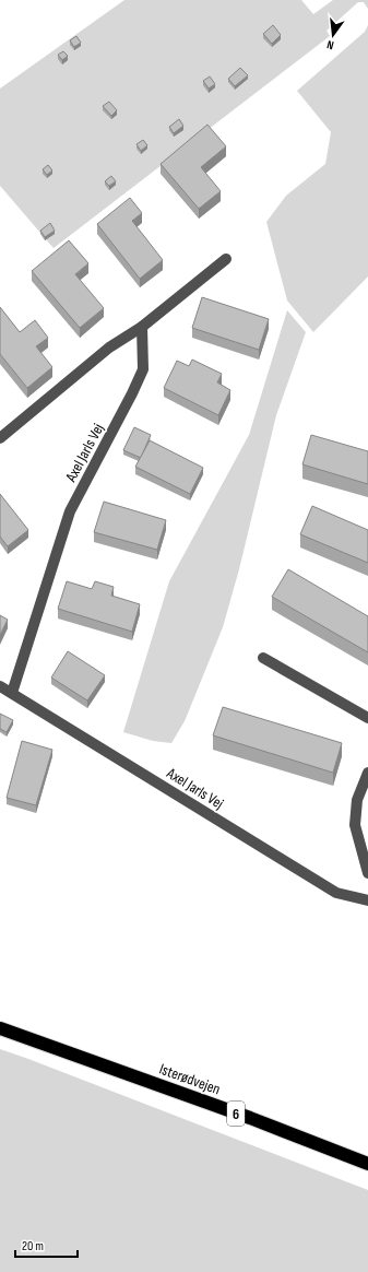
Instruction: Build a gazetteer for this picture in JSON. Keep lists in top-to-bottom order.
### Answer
{
  "streets": {
    "highway": ["Isterødvejen", "6"],
    "street": ["Axel Jarls Vej"]
  },
  "scale_bar": "20 m",
  "north": "bottom"
}
